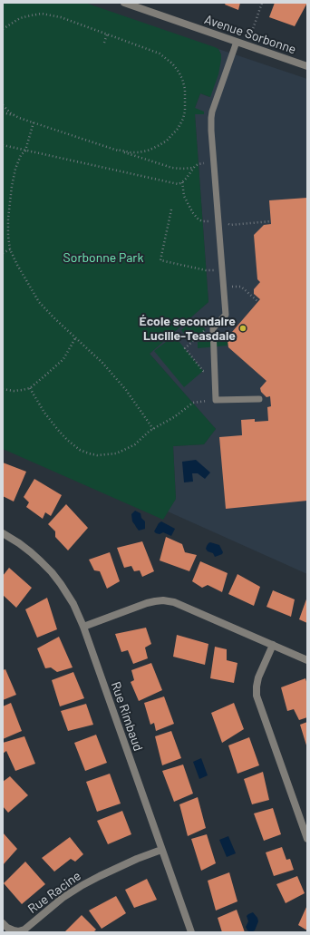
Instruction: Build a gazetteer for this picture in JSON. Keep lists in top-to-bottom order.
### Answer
{
  "streets": {
    "street": ["Avenue Sorbonne", "Rue Rimbaud", "Rue Racine"]
  },
  "crossings": [
    ["Rue Rimbaud", "Rue Racine"]
  ],
  "parks": ["Sorbonne Park"],
  "places": ["École secondaire Lucille-Teasdale"]
}
